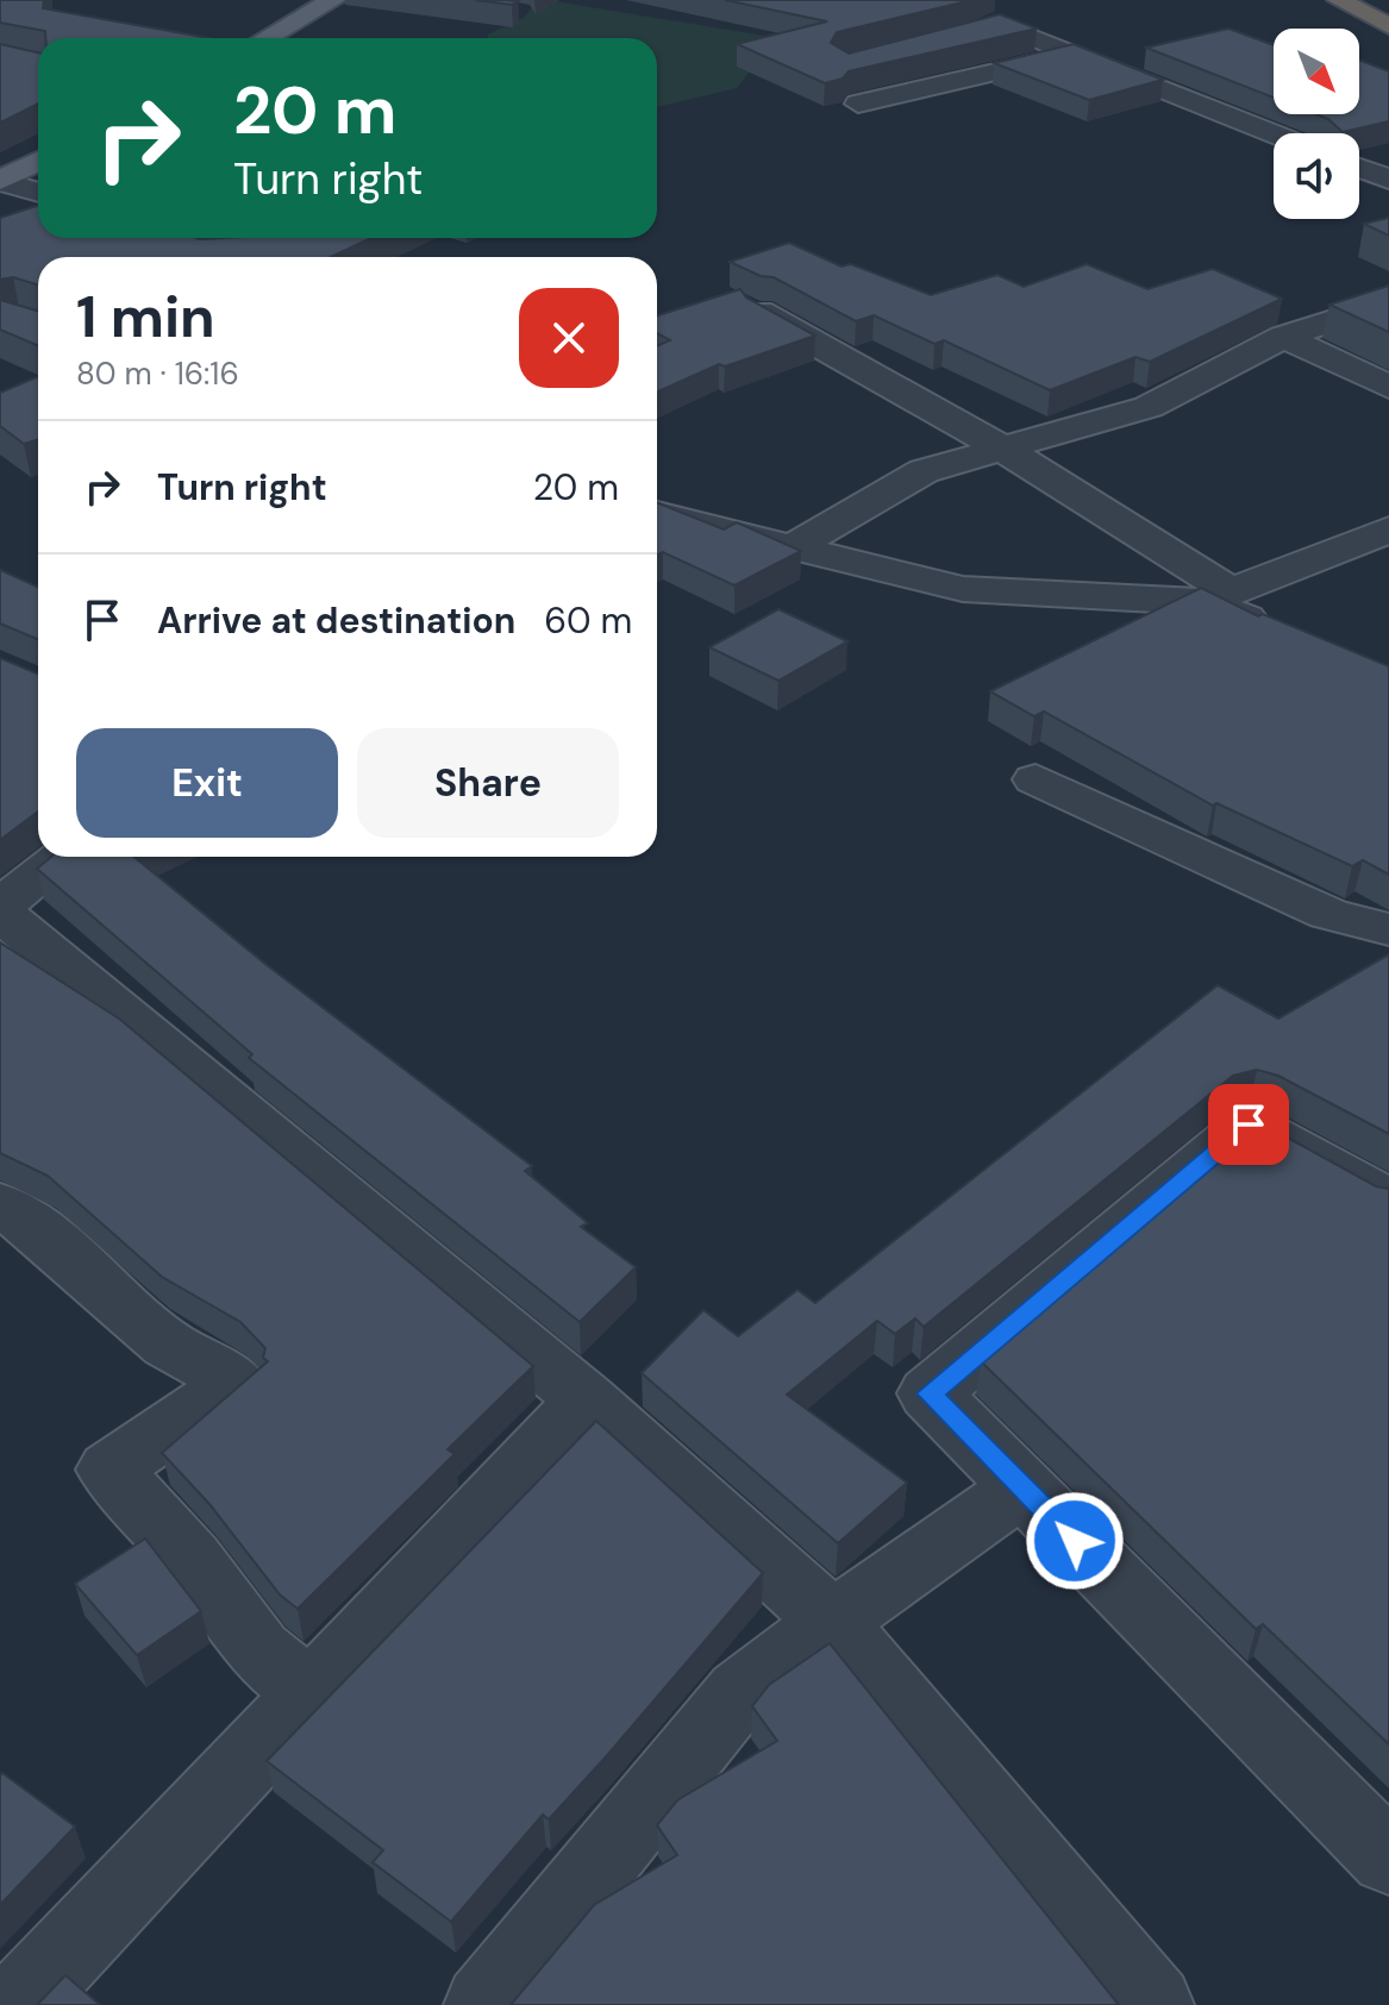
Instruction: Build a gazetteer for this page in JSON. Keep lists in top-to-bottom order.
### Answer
{
  "north": "bottom right",
  "page": {
    "turn": ["20 m", "Turn right"],
    "heading": ["1 min", "80 m · 16:16"],
    "list": [
      {
        "name": "Turn right",
        "value": "20 m"
      },
      {
        "name": "Arrive at destination",
        "value": "60 m"
      }
    ],
    "buttons": ["Exit", "Share"]
  }
}
